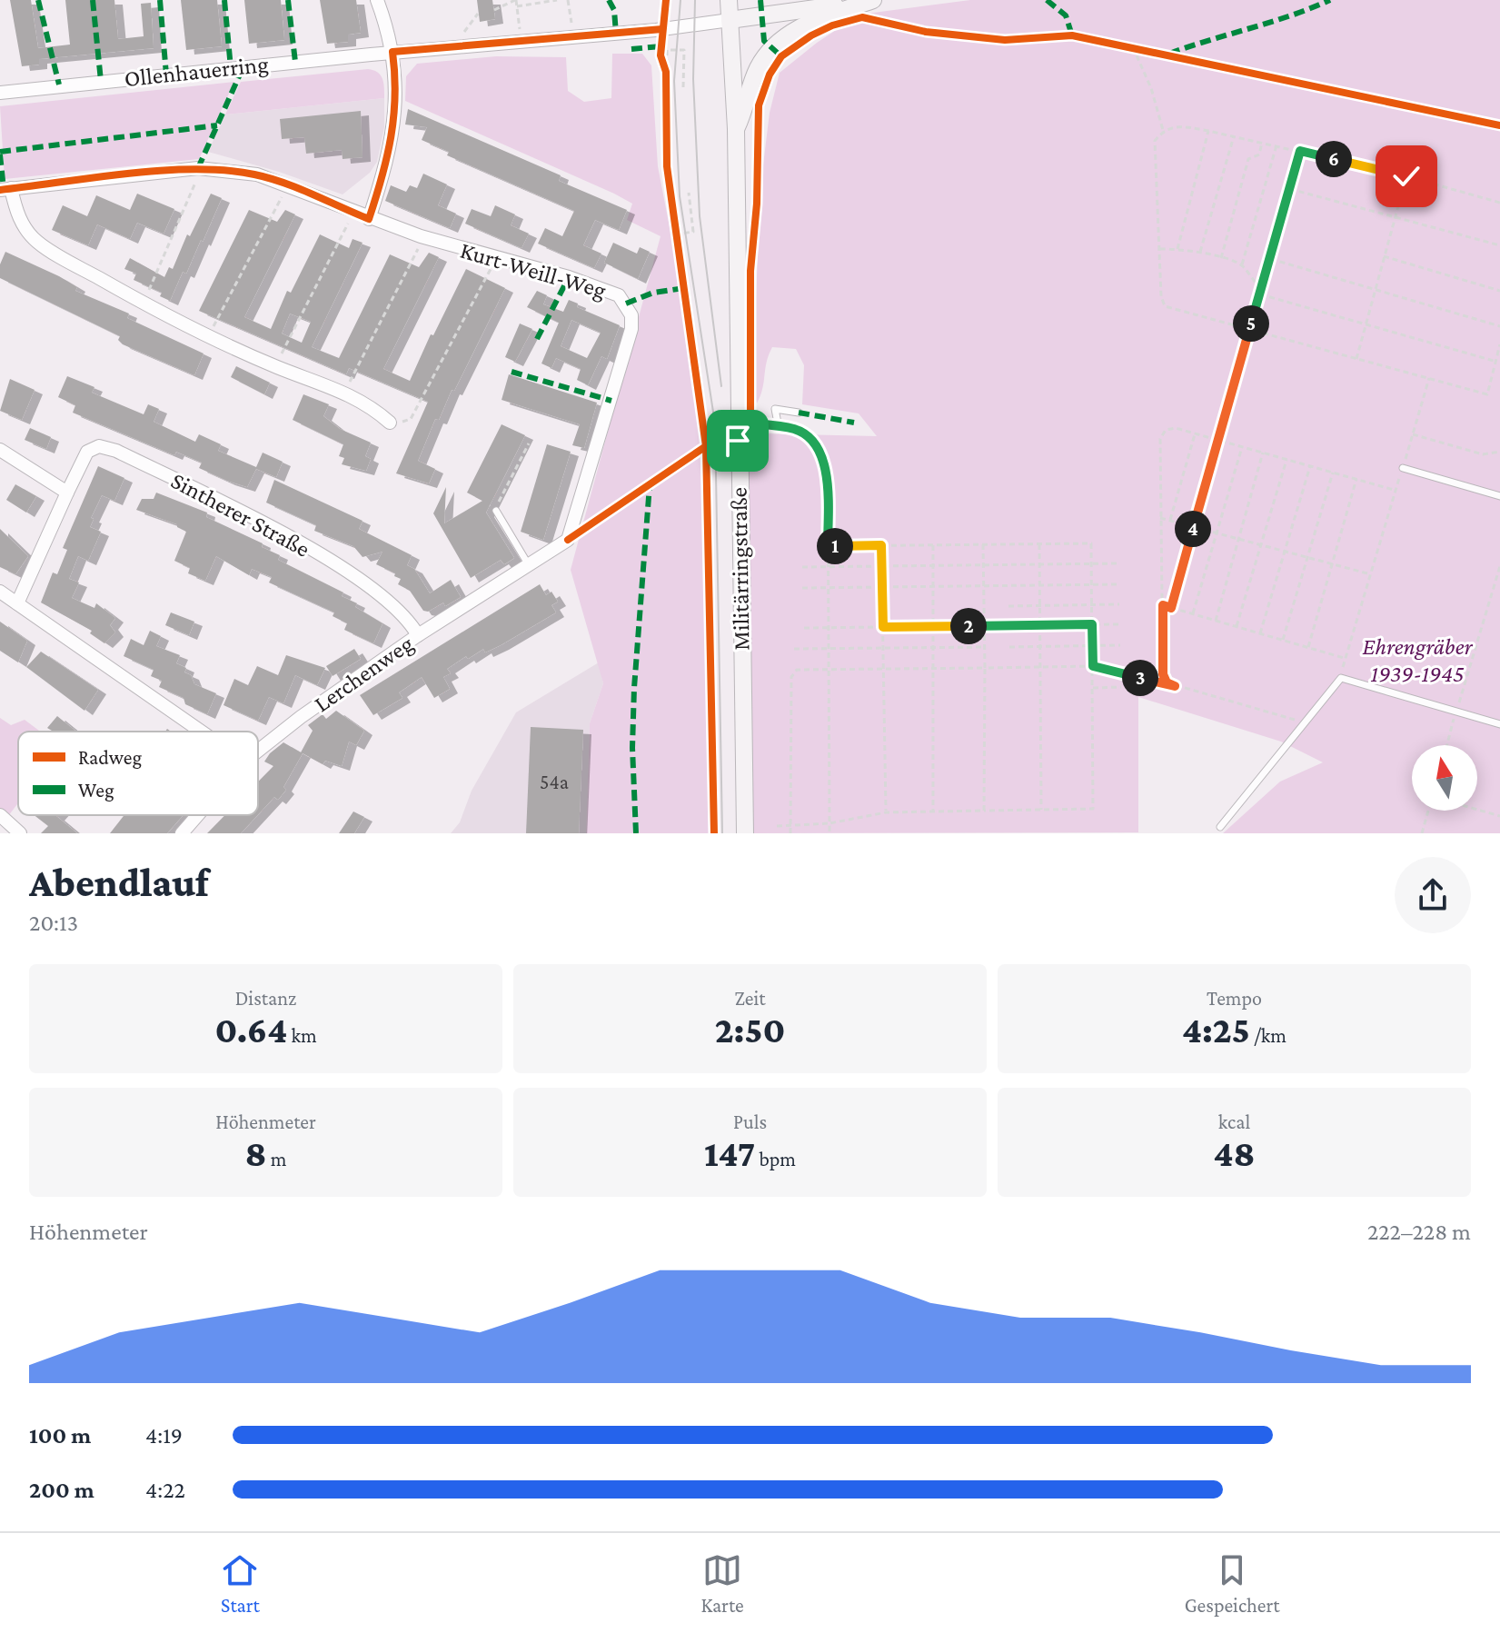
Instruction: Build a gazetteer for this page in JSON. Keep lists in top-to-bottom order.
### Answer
{
  "streets": {
    "main road": ["Militärringstraße"],
    "street": [
      "Ollenhauerring",
      "Kurt-Weill-Weg",
      "Sintherer Straße",
      "Lerchenweg"
    ]
  },
  "crossings": [
    ["Ollenhauerring", "Militärringstraße"],
    ["Kurt-Weill-Weg", "Lerchenweg"],
    ["Sintherer Straße", "Lerchenweg"]
  ],
  "parks": ["Ehrengräber 1939-1945"],
  "house_numbers": ["54a"],
  "legend": ["Radweg", "Weg"],
  "north": "top",
  "page": {
    "pins": [
      "6",
      "5",
      "4",
      "1",
      "2",
      "3"
    ],
    "heading": ["Abendlauf", "20:13"],
    "stats": [
      ["Distanz", "0.64 km"],
      ["Zeit", "2:50"],
      ["Tempo", "4:25 /km"],
      ["Höhenmeter", "8 m"],
      ["Puls", "147 bpm"],
      ["kcal", "48"]
    ],
    "chart": ["Höhenmeter", "222–228 m"],
    "list": [
      {
        "name": "100 m",
        "note": "4:19"
      },
      {
        "name": "200 m",
        "note": "4:22"
      }
    ],
    "tabs": ["Start", "Karte", "Gespeichert"]
  }
}
